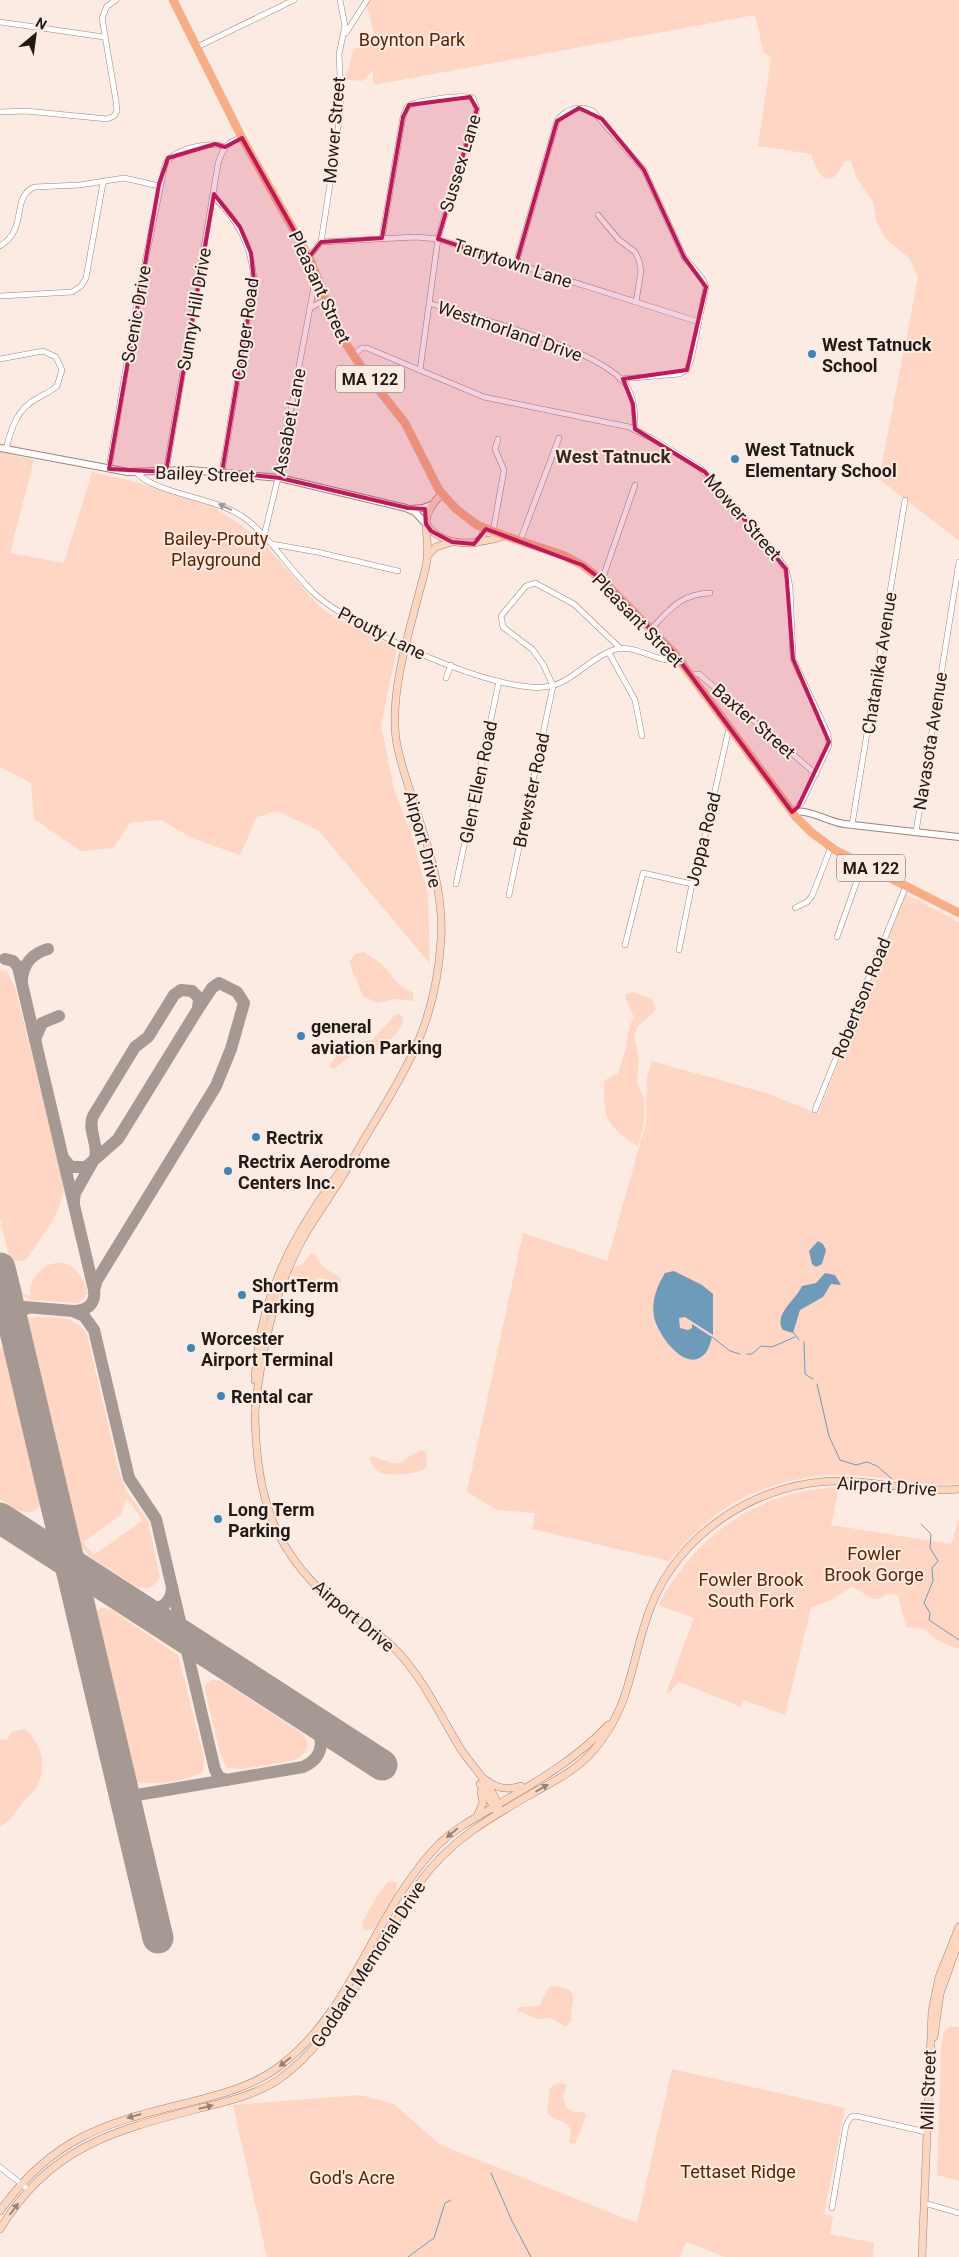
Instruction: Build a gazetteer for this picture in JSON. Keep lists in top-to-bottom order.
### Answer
{
  "streets": {
    "main road": [
      "Pleasant Street",
      "MA 122",
      "Airport Drive",
      "Goddard Memorial Drive",
      "Mill Street"
    ],
    "street": [
      "Mower Street",
      "Sussex Lane",
      "Tarrytown Lane",
      "Sunny Hill Drive",
      "Scenic Drive",
      "Conger Road",
      "Westmorland Drive",
      "Assabet Lane",
      "Bailey Street",
      "Prouty Lane",
      "Chatanika Avenue",
      "Baxter Street",
      "Navasota Avenue",
      "Glen Ellen Road",
      "Brewster Road",
      "Joppa Road",
      "Robertson Road"
    ]
  },
  "crossings": [
    ["Mower Street", "Sussex Lane"],
    ["Mower Street", "Tarrytown Lane"],
    ["Mower Street", "Pleasant Street"],
    ["Mower Street", "Westmorland Drive"],
    ["Mower Street", "Baxter Street"],
    ["Sussex Lane", "Tarrytown Lane"],
    ["Sussex Lane", "Westmorland Drive"],
    ["Pleasant Street", "Assabet Lane"],
    ["Pleasant Street", "Baxter Street"],
    ["Pleasant Street", "Joppa Road"],
    ["Pleasant Street", "Robertson Road"],
    ["Sunny Hill Drive", "Scenic Drive"],
    ["Sunny Hill Drive", "Conger Road"],
    ["Sunny Hill Drive", "Bailey Street"],
    ["Scenic Drive", "Bailey Street"],
    ["Conger Road", "Bailey Street"],
    ["Assabet Lane", "Bailey Street"],
    ["Assabet Lane", "Prouty Lane"],
    ["Bailey Street", "Prouty Lane"],
    ["Bailey Street", "Airport Drive"],
    ["Prouty Lane", "Glen Ellen Road"],
    ["Prouty Lane", "Brewster Road"],
    ["Prouty Lane", "Airport Drive"],
    ["Airport Drive", "Goddard Memorial Drive"]
  ],
  "districts": ["West Tatnuck"],
  "parks": [
    "Boynton Park",
    "Bailey-Prouty Playground",
    "Fowler Brook Gorge",
    "Fowler Brook South Fork",
    "Tettaset Ridge",
    "God's Acre"
  ],
  "places": [
    "West Tatnuck School",
    "West Tatnuck Elementary School",
    "general aviation Parking",
    "Rectrix",
    "Rectrix Aerodrome Centers Inc.",
    "ShortTerm Parking",
    "Worcester Airport Terminal",
    "Rental car",
    "Long Term Parking"
  ],
  "north": "top right"
}
